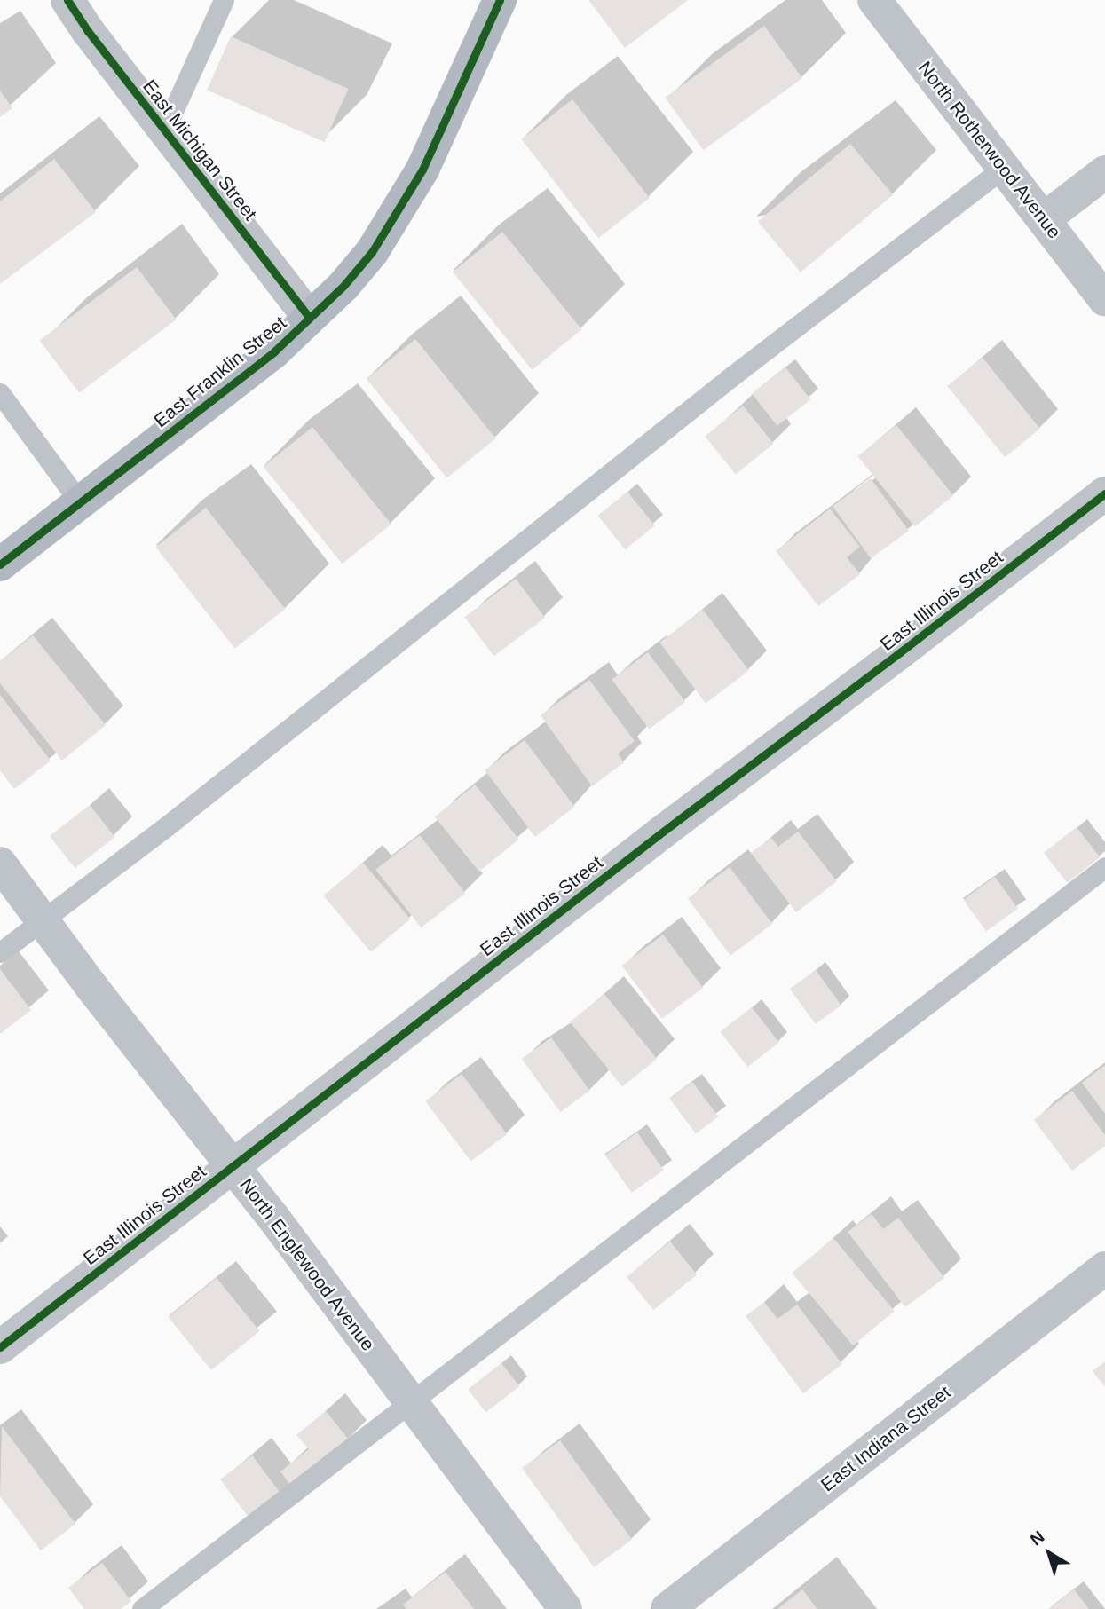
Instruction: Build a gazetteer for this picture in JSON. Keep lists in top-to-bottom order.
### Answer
{
  "streets": {
    "street": [
      "East Michigan Street",
      "North Rotherwood Avenue",
      "East Franklin Street",
      "East Illinois Street",
      "North Englewood Avenue",
      "East Indiana Street"
    ]
  },
  "crossings": [
    ["East Michigan Street", "East Franklin Street"],
    ["East Illinois Street", "North Englewood Avenue"]
  ],
  "north": "top left"
}
